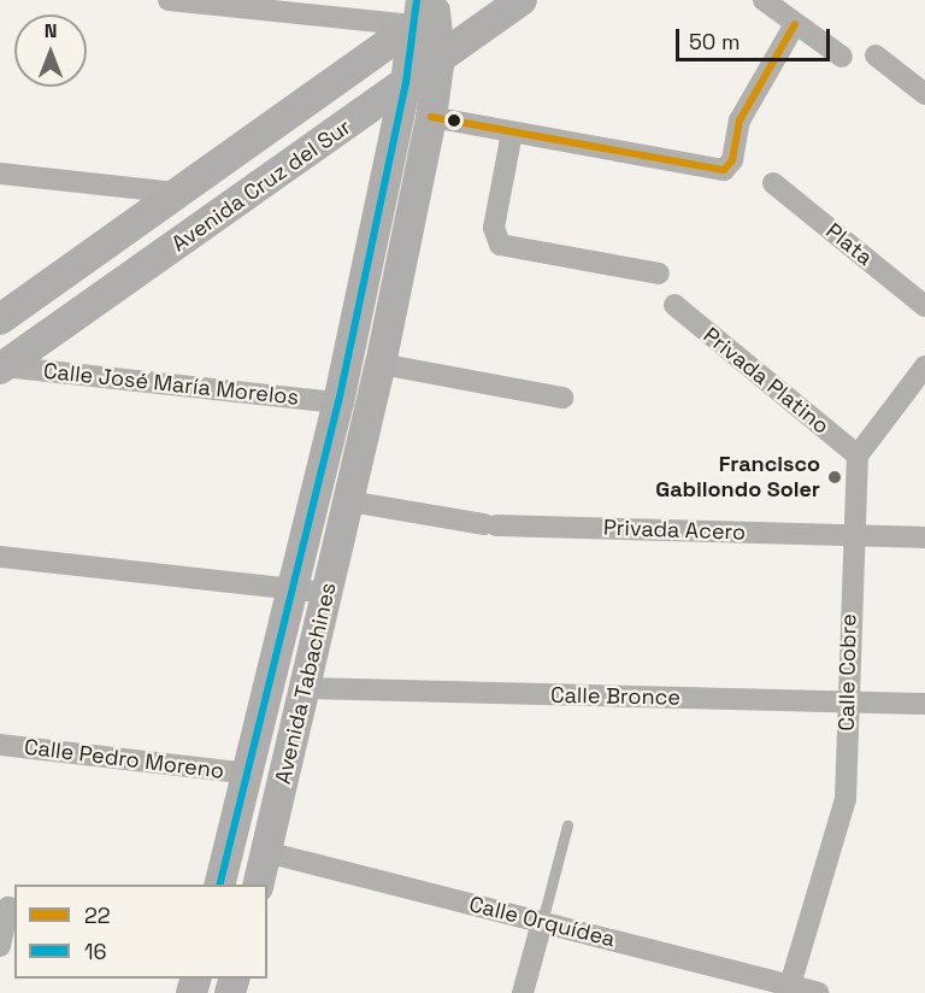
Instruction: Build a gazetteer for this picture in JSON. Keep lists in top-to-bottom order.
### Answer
{
  "streets": {
    "street": [
      "Avenida Cruz del Sur",
      "Plata",
      "Privada Platino",
      "Calle José María Morelos",
      "Privada Acero",
      "Calle Cobre",
      "Avenida Tabachines",
      "Calle Bronce",
      "Calle Pedro Moreno",
      "Calle Orquídea"
    ]
  },
  "crossings": [
    ["Avenida Cruz del Sur", "Calle José María Morelos"],
    ["Avenida Cruz del Sur", "Avenida Tabachines"],
    ["Privada Platino", "Calle Cobre"],
    ["Calle José María Morelos", "Avenida Tabachines"],
    ["Privada Acero", "Calle Cobre"],
    ["Privada Acero", "Avenida Tabachines"],
    ["Calle Cobre", "Calle Bronce"],
    ["Calle Cobre", "Calle Orquídea"],
    ["Avenida Tabachines", "Calle Bronce"],
    ["Avenida Tabachines", "Calle Pedro Moreno"],
    ["Avenida Tabachines", "Calle Orquídea"]
  ],
  "places": ["Francisco Gabilondo Soler"],
  "lines": ["transit line 16", "transit line 22"],
  "legend": ["22", "16"],
  "scale_bar": "50 m",
  "north": "top"
}
